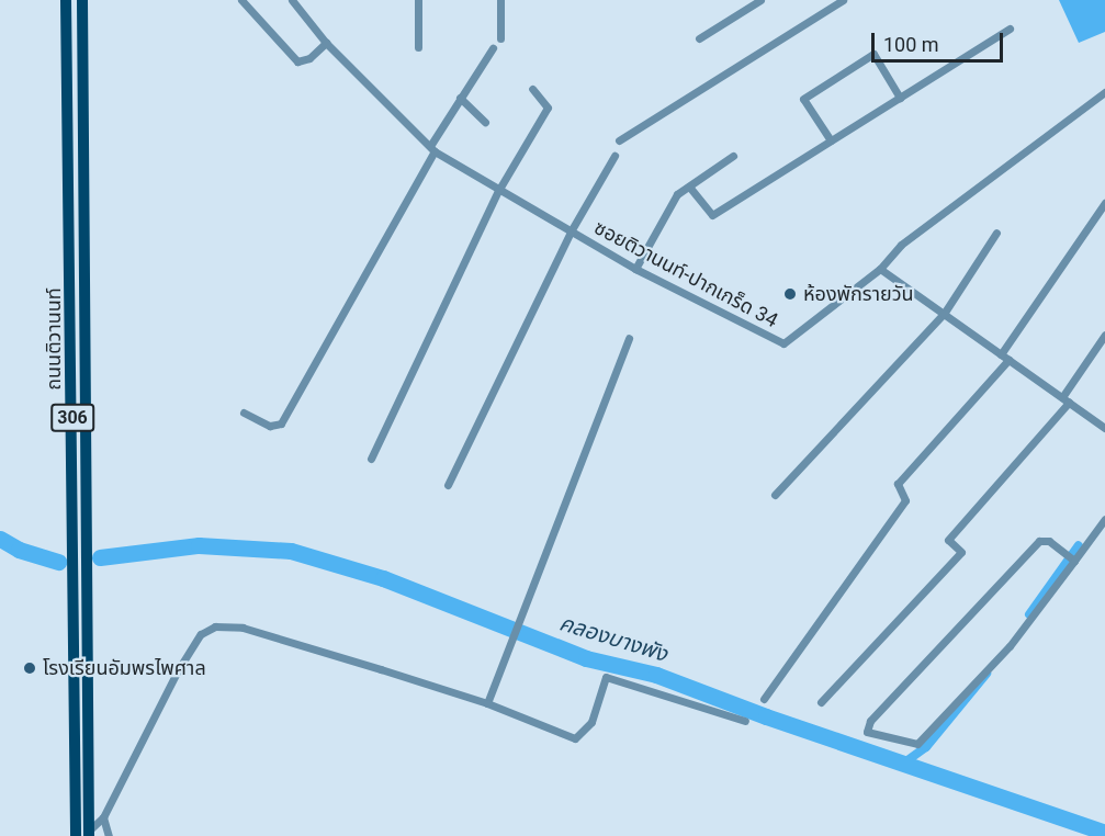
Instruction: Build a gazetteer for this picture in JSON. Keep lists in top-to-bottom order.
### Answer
{
  "streets": {
    "main road": ["ถนนติวานนท์", "306"],
    "street": ["ซอยติวานนท์-ปากเกร็ด 34"]
  },
  "water": ["คลองบางพัง"],
  "places": ["ห้องพักรายวัน", "โรงเรียนอัมพรไพศาล"],
  "scale_bar": "100 m"
}
